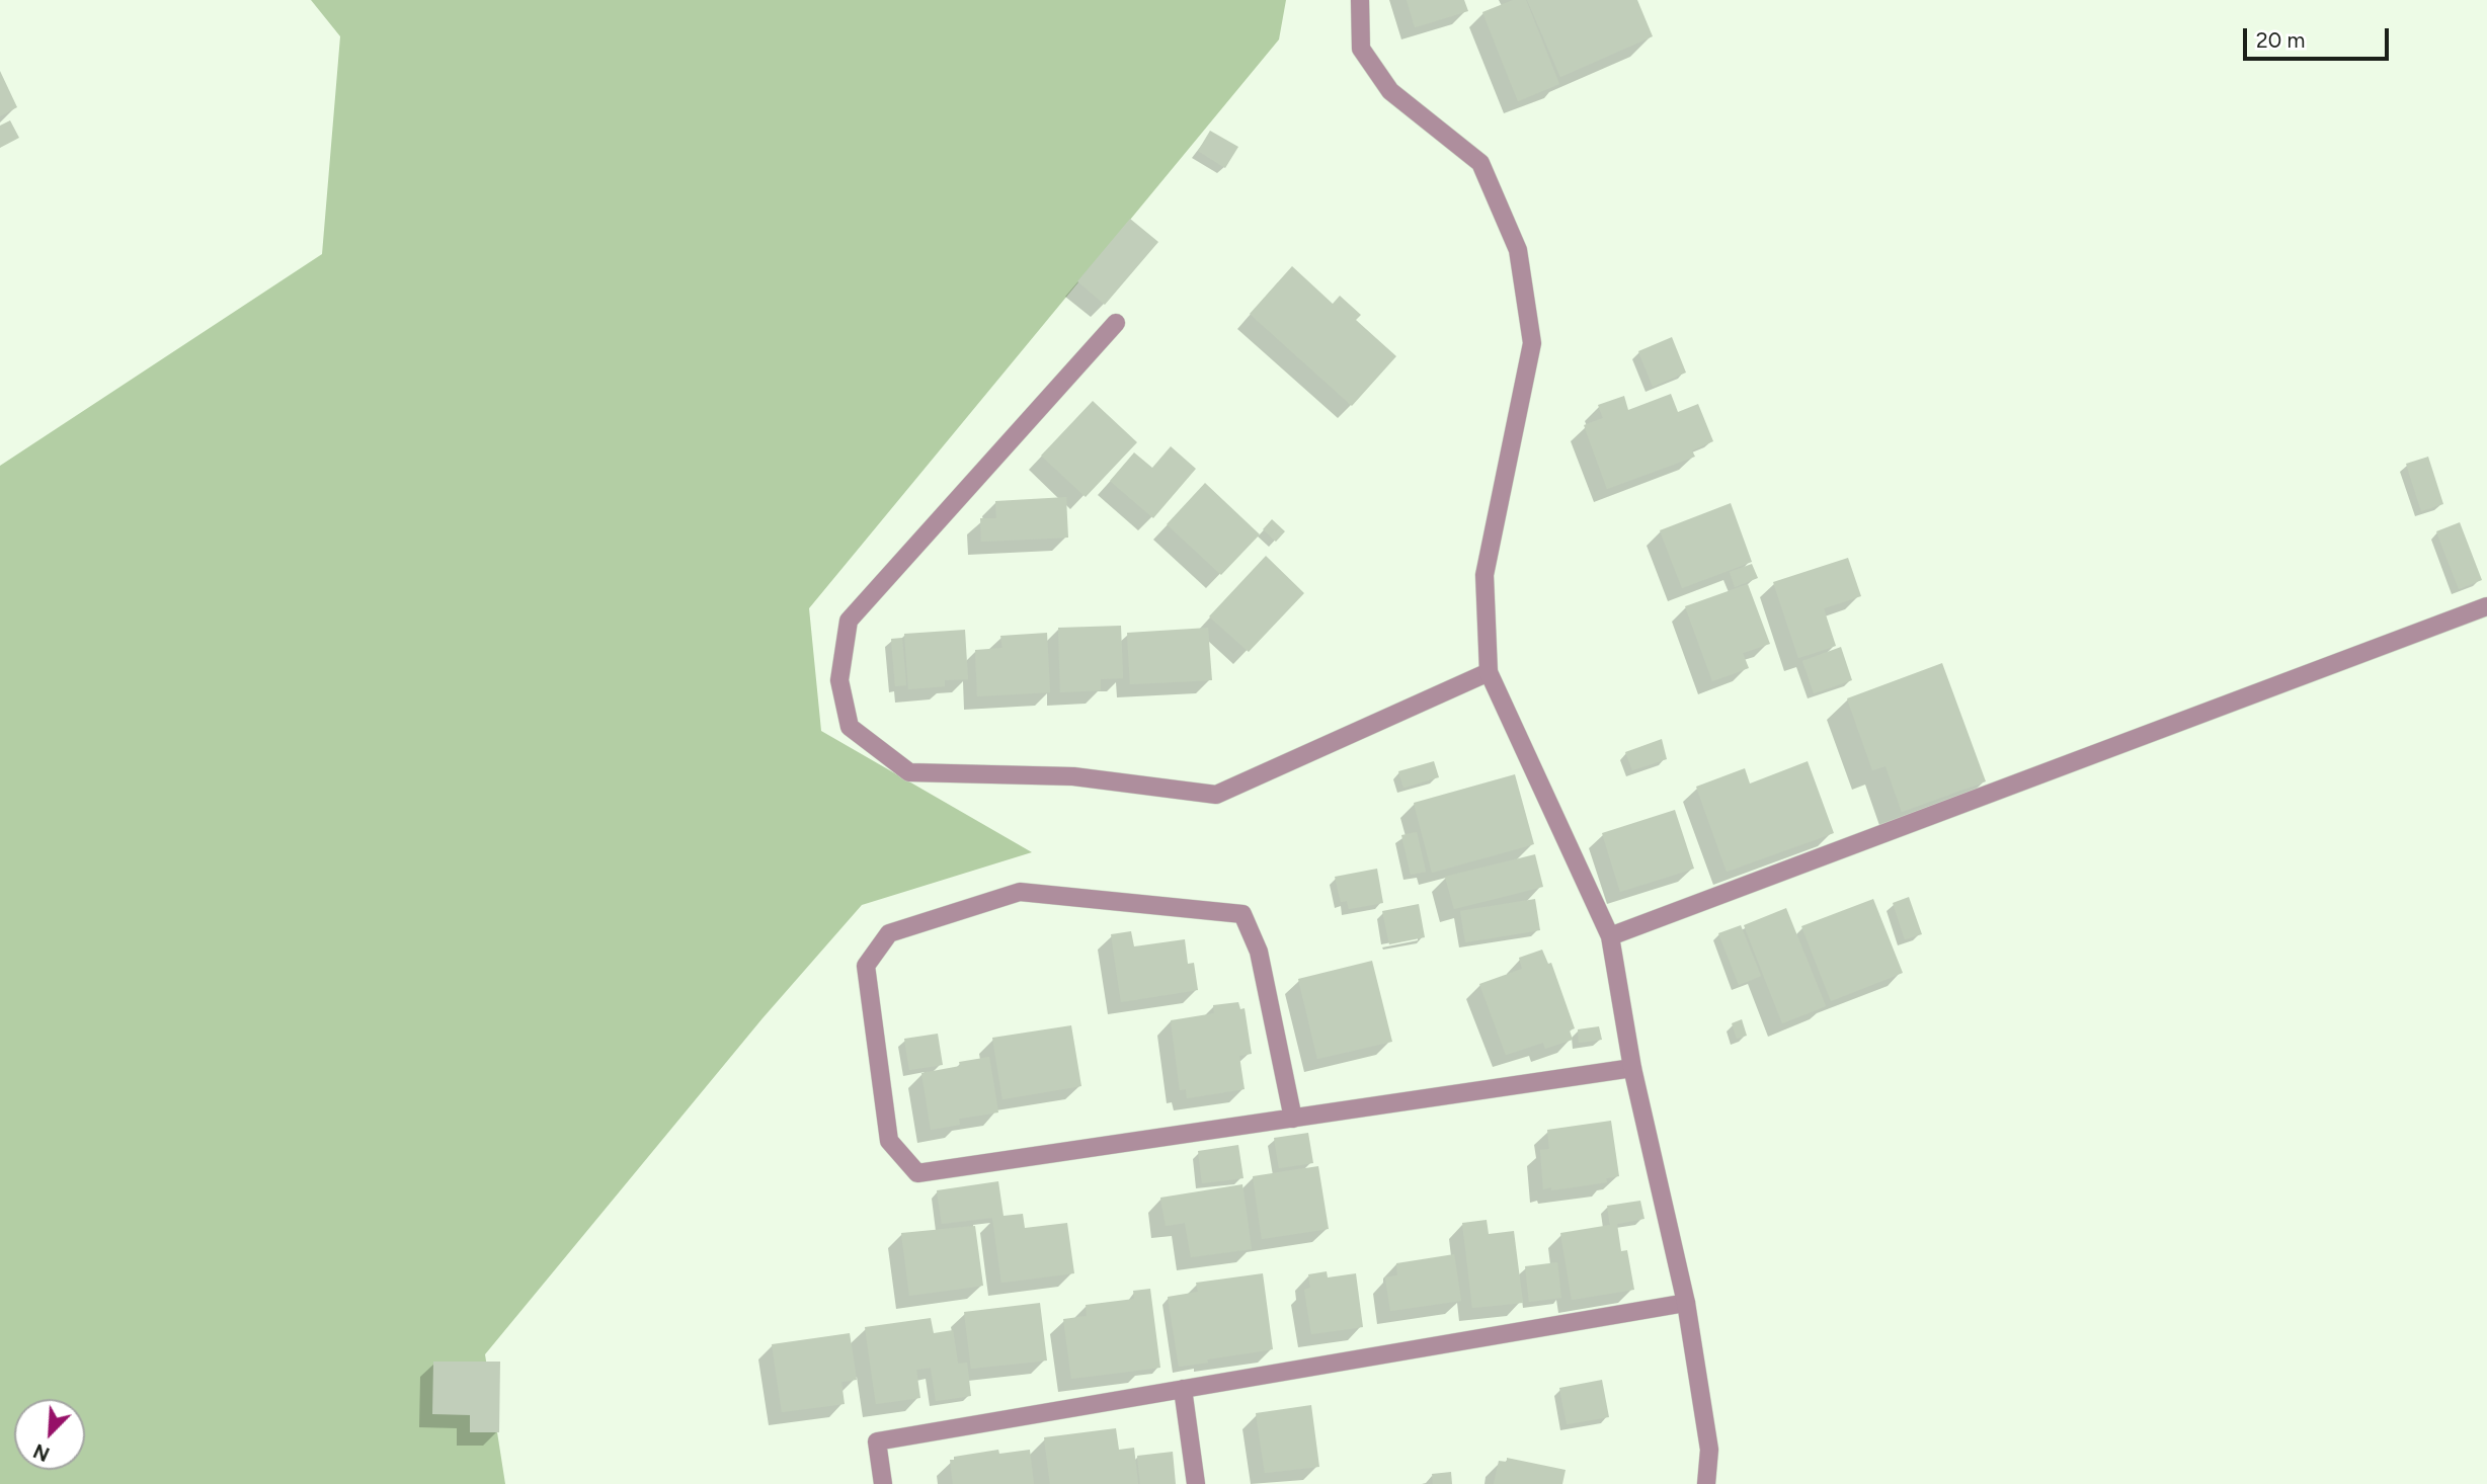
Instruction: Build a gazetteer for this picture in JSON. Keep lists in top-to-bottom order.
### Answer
{
  "scale_bar": "20 m",
  "north": "bottom left"
}
